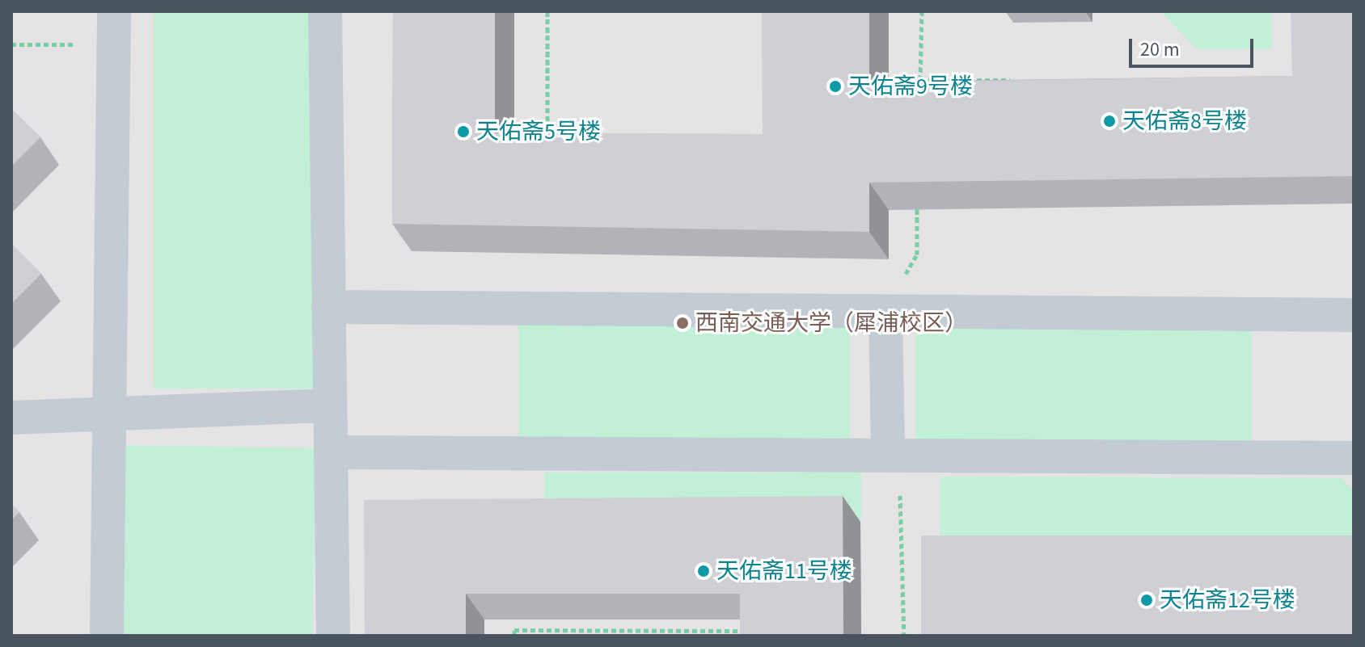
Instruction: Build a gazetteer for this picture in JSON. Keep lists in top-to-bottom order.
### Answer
{
  "places": [
    "天佑斋9号楼",
    "天佑斋8号楼",
    "天佑斋5号楼",
    "西南交通大学（犀浦校区）",
    "天佑斋11号楼",
    "天佑斋12号楼"
  ],
  "scale_bar": "20 m"
}
